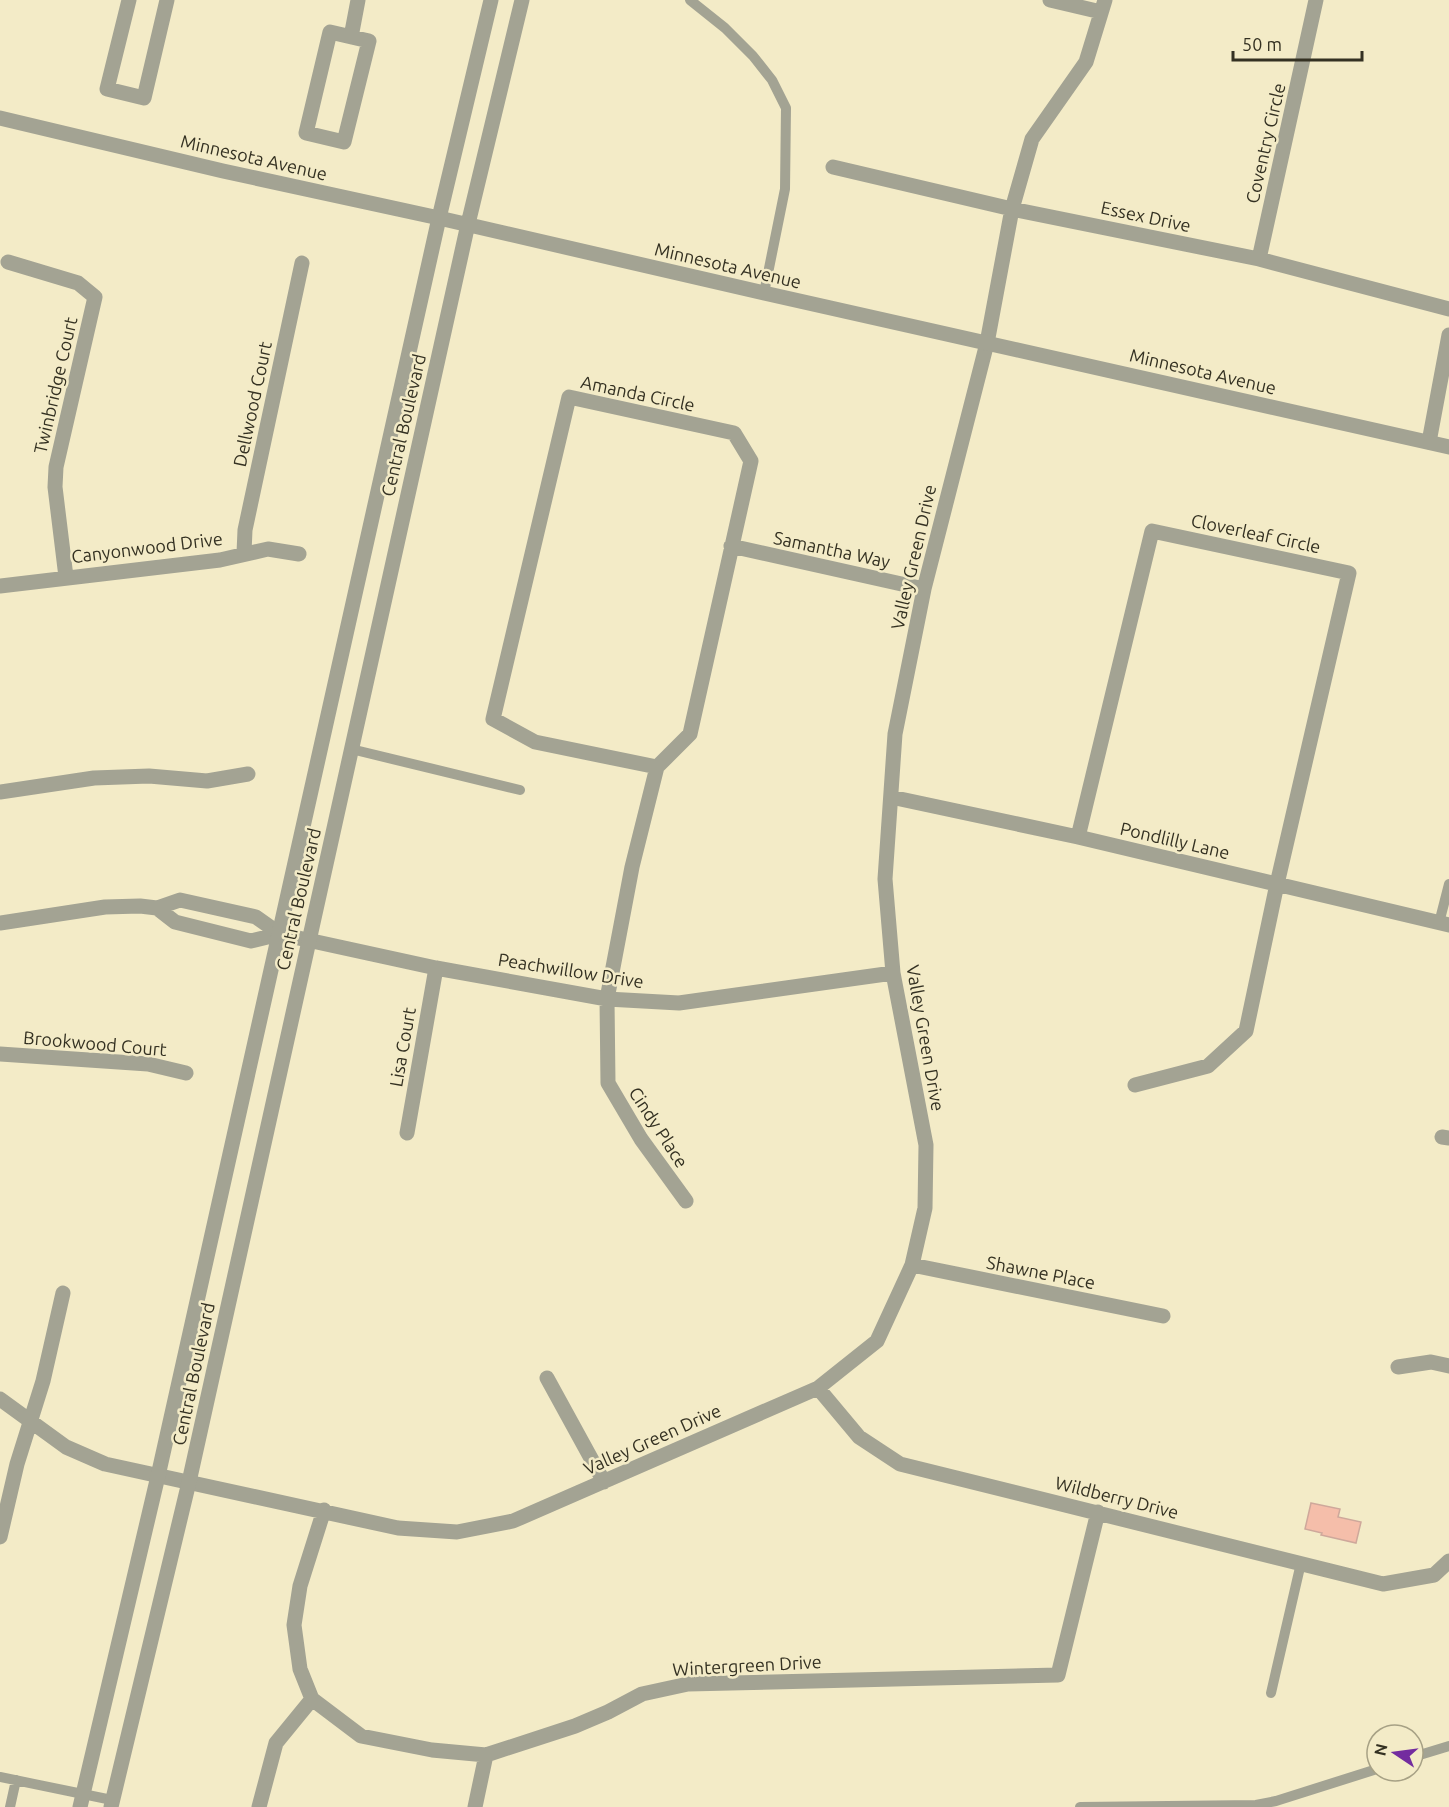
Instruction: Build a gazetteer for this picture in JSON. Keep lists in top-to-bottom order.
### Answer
{
  "streets": {
    "street": [
      "Coventry Circle",
      "Minnesota Avenue",
      "Essex Drive",
      "Twinbridge Court",
      "Amanda Circle",
      "Dellwood Court",
      "Central Boulevard",
      "Cloverleaf Circle",
      "Canyonwood Drive",
      "Samantha Way",
      "Valley Green Drive",
      "Pondlilly Lane",
      "Peachwillow Drive",
      "Brookwood Court",
      "Lisa Court",
      "Cindy Place",
      "Shawne Place",
      "Wildberry Drive",
      "Wintergreen Drive"
    ]
  },
  "crossings": [
    ["Coventry Circle", "Essex Drive"],
    ["Minnesota Avenue", "Central Boulevard"],
    ["Minnesota Avenue", "Valley Green Drive"],
    ["Essex Drive", "Valley Green Drive"],
    ["Twinbridge Court", "Canyonwood Drive"],
    ["Amanda Circle", "Samantha Way"],
    ["Dellwood Court", "Canyonwood Drive"],
    ["Central Boulevard", "Valley Green Drive"],
    ["Central Boulevard", "Peachwillow Drive"],
    ["Cloverleaf Circle", "Pondlilly Lane"],
    ["Samantha Way", "Valley Green Drive"],
    ["Valley Green Drive", "Pondlilly Lane"],
    ["Valley Green Drive", "Peachwillow Drive"],
    ["Valley Green Drive", "Shawne Place"],
    ["Valley Green Drive", "Wildberry Drive"],
    ["Peachwillow Drive", "Lisa Court"],
    ["Peachwillow Drive", "Cindy Place"],
    ["Wildberry Drive", "Wintergreen Drive"]
  ],
  "scale_bar": "50 m",
  "north": "left"
}
